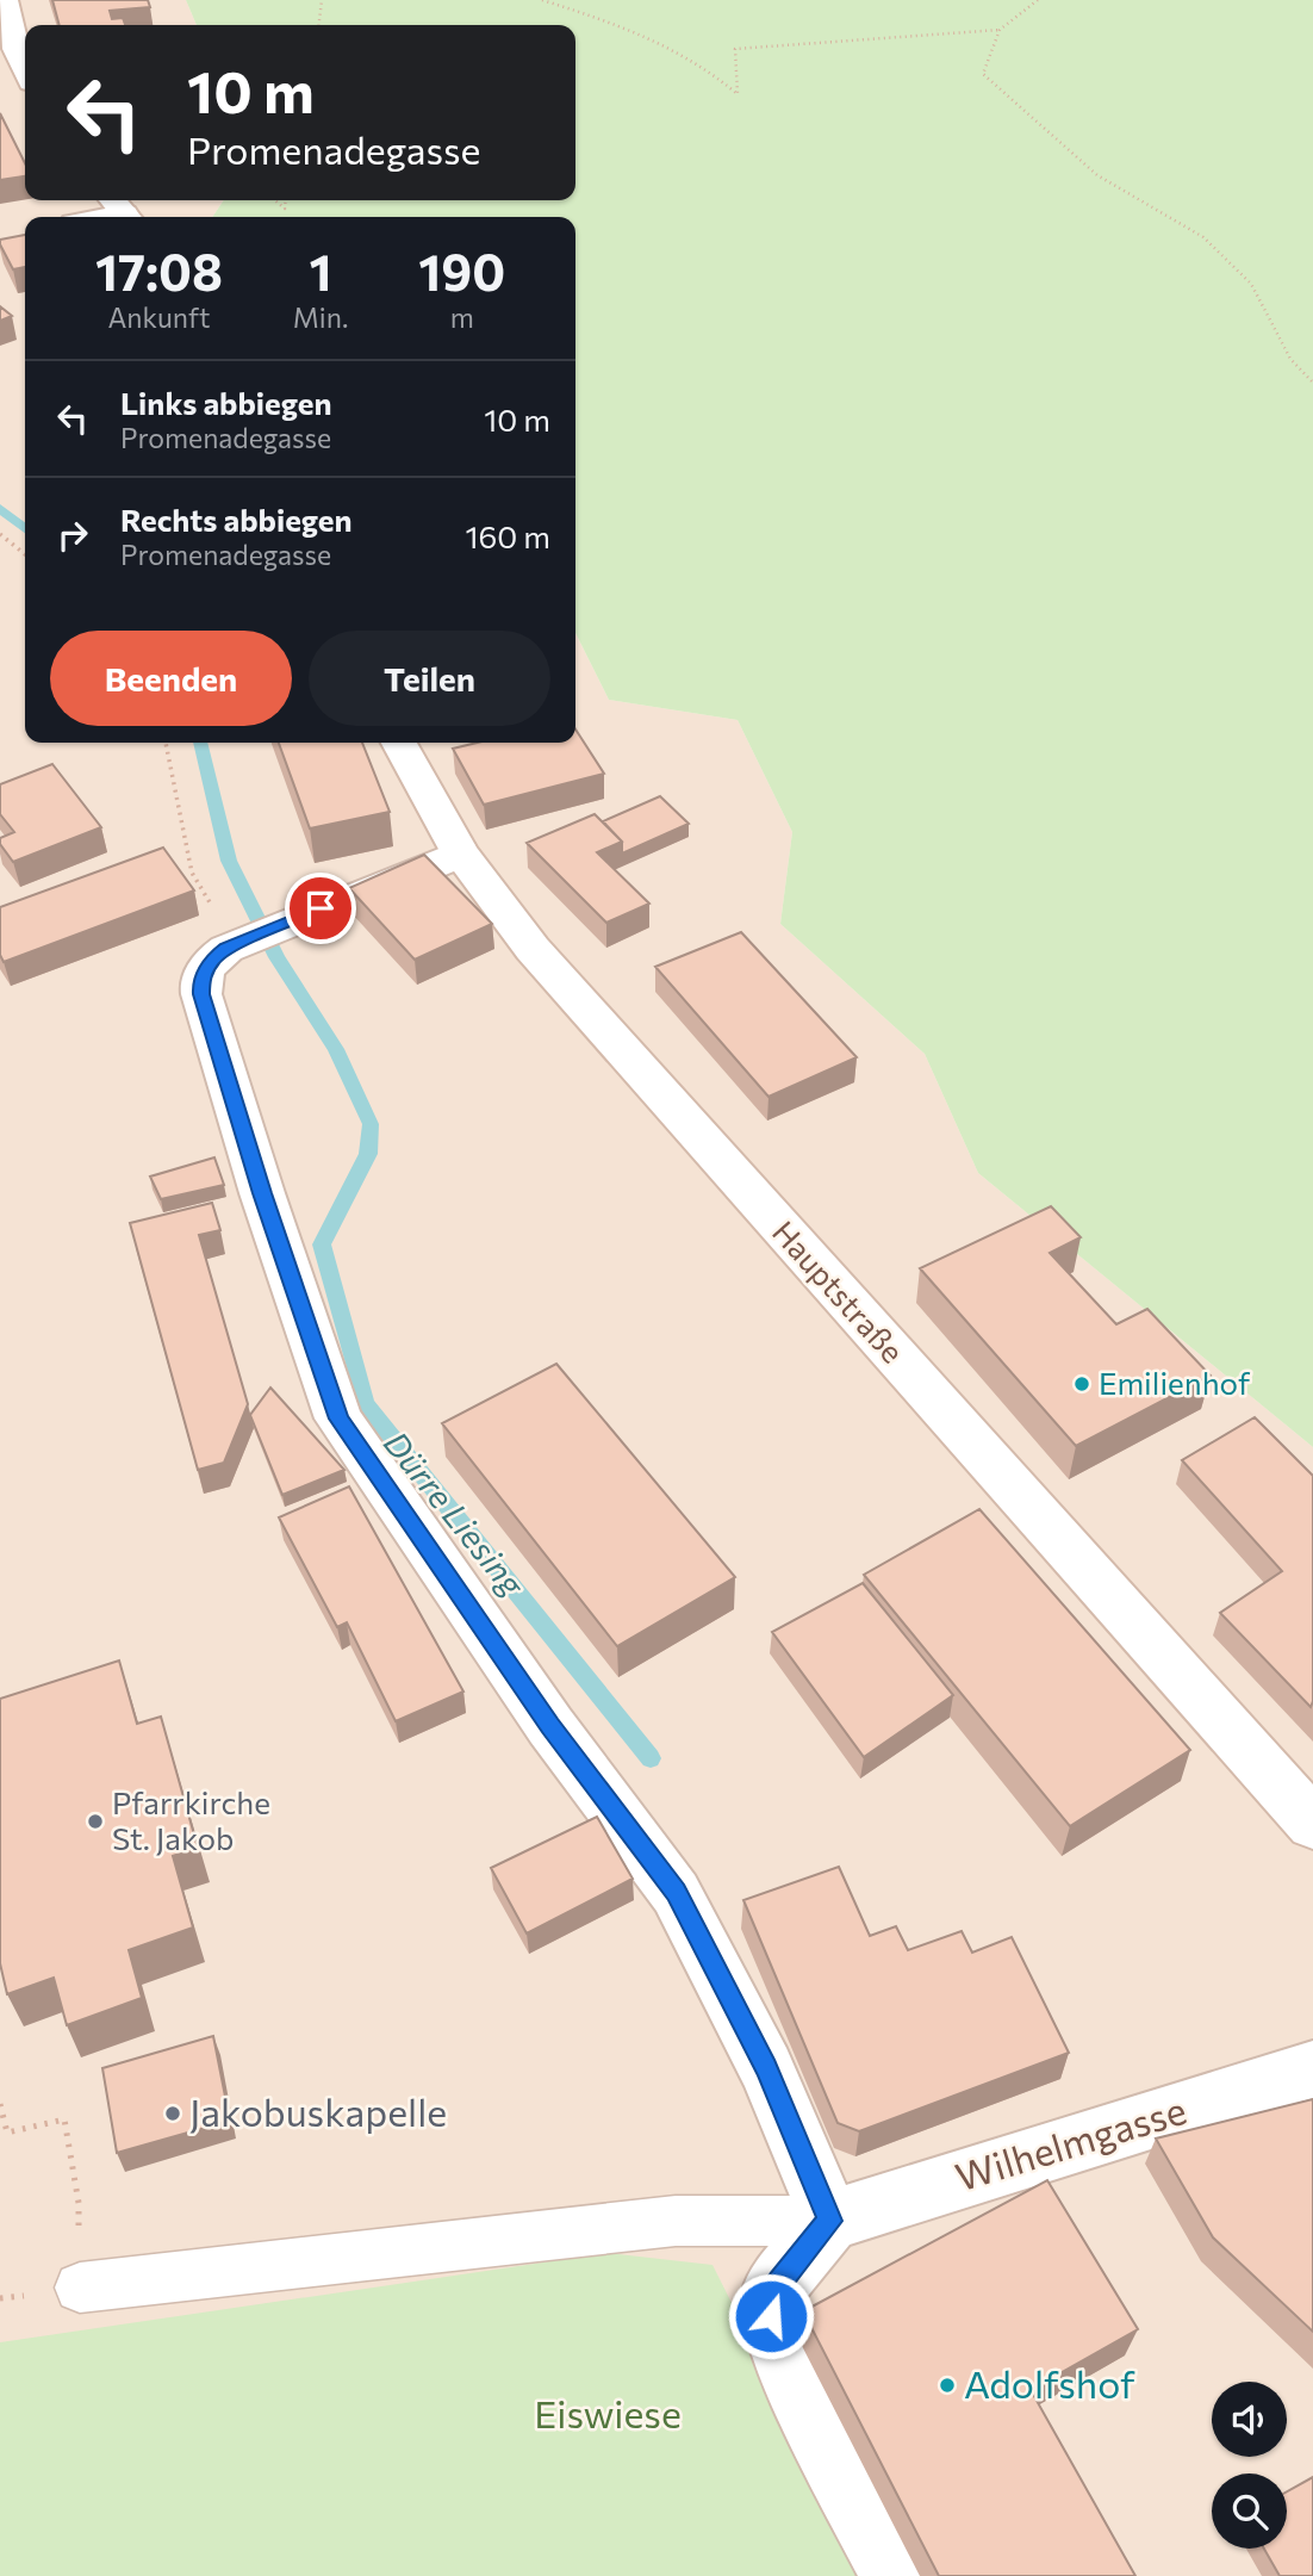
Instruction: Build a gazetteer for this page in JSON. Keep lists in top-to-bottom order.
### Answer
{
  "streets": {
    "street": ["Hauptstraße", "Wilhelmgasse"]
  },
  "water": ["Dürre Liesing"],
  "parks": ["Eiswiese"],
  "places": [
    "Emilienhof",
    "Pfarrkirche St. Jakob",
    "Jakobuskapelle",
    "Adolfshof"
  ],
  "page": {
    "turn": ["10 m", "Promenadegasse"],
    "eta": [
      "17:08",
      "Ankunft",
      "1",
      "Min.",
      "190",
      "m"
    ],
    "list": [
      {
        "name": "Links abbiegen",
        "note": "Promenadegasse",
        "value": "10 m"
      },
      {
        "name": "Rechts abbiegen",
        "note": "Promenadegasse",
        "value": "160 m"
      }
    ],
    "buttons": ["Beenden", "Teilen"]
  }
}
